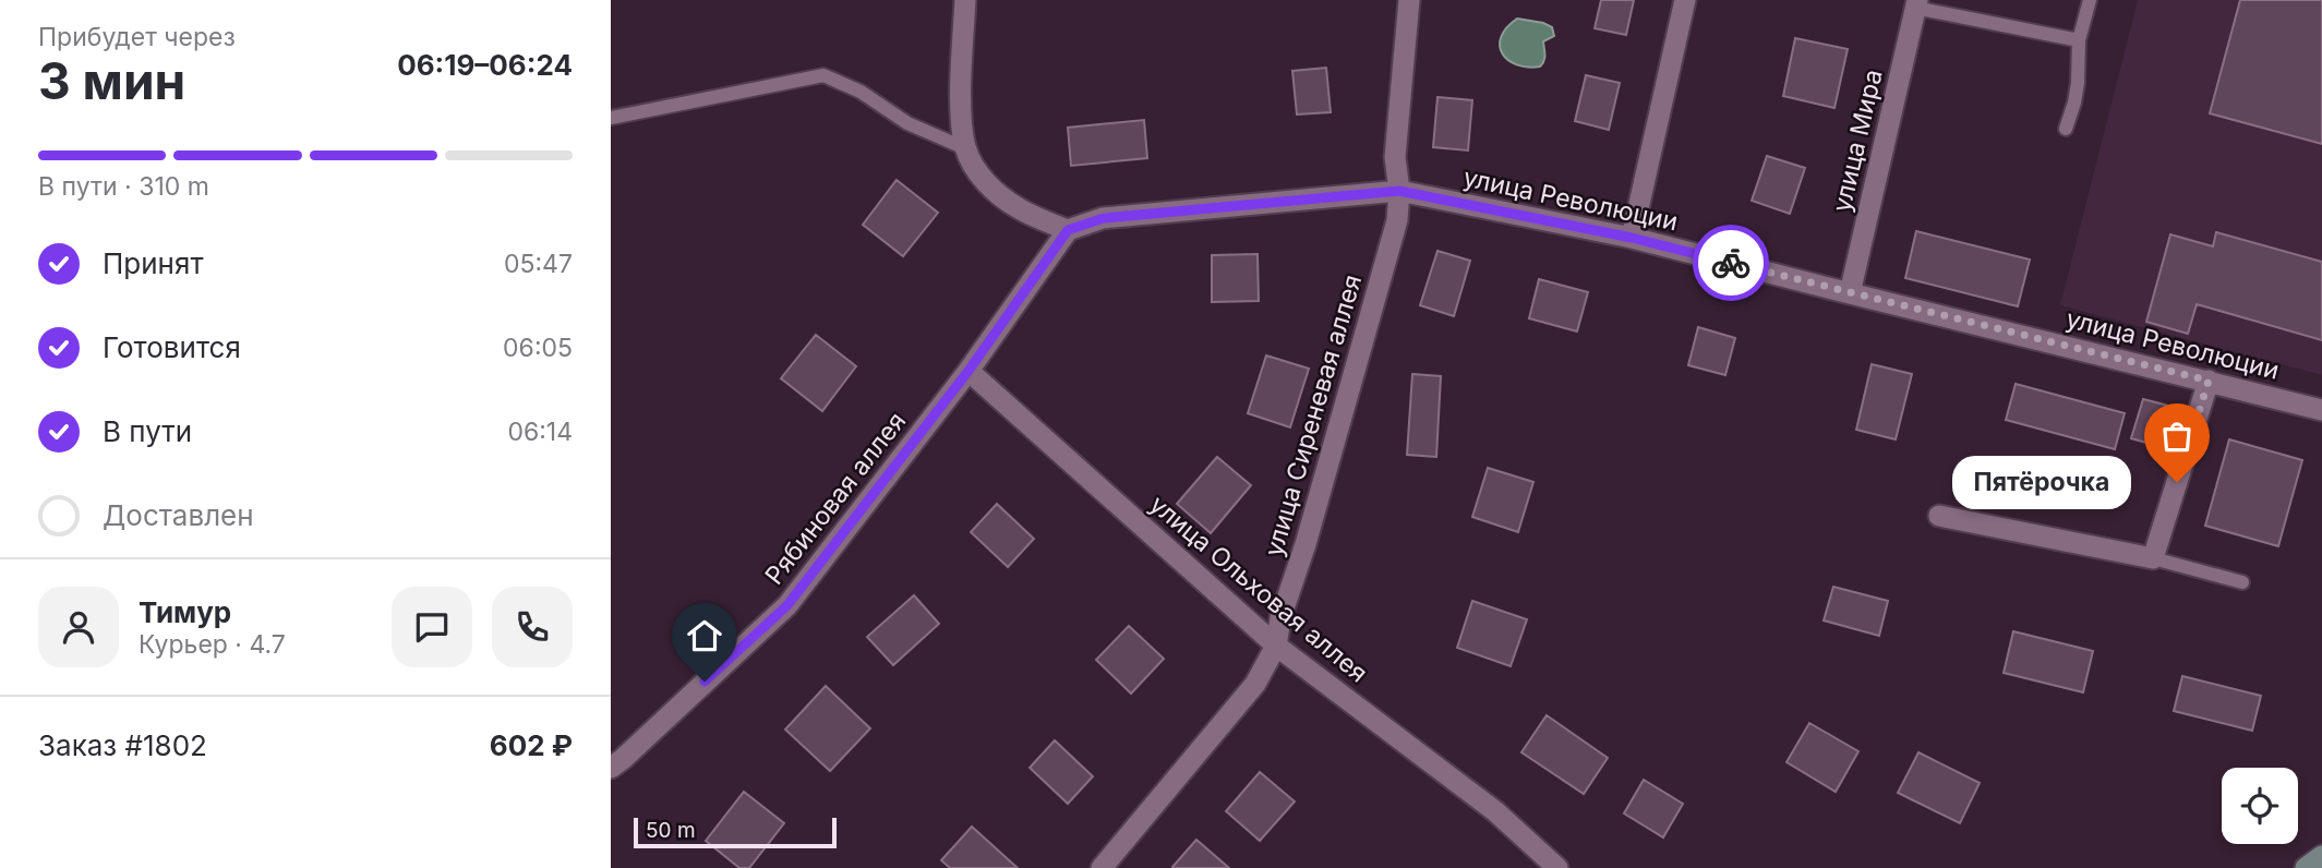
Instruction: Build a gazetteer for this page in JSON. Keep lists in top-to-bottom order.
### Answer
{
  "streets": {
    "street": [
      "улица Мира",
      "улица Революции",
      "улица Сиреневая аллея",
      "Рябиновая аллея",
      "улица Ольховая аллея"
    ]
  },
  "crossings": [
    ["улица Мира", "улица Революции"],
    ["улица Революции", "улица Сиреневая аллея"],
    ["улица Революции", "Рябиновая аллея"],
    ["улица Сиреневая аллея", "улица Ольховая аллея"],
    ["Рябиновая аллея", "улица Ольховая аллея"]
  ],
  "places": ["Пятёрочка"],
  "scale_bar": "50 m",
  "page": {
    "heading": ["3 мин", "Прибудет через", "06:19–06:24"],
    "panel": [
      "Тимур",
      "Курьер · 4.7",
      "Заказ #1802",
      "602 ₽"
    ],
    "bar": "В пути · 310 m",
    "list": [
      ["Принят", "05:47"],
      ["Готовится", "06:05"],
      ["В пути", "06:14"],
      "Доставлен"
    ],
    "bubble": "Пятёрочка",
    "scale": "50 m"
  }
}
